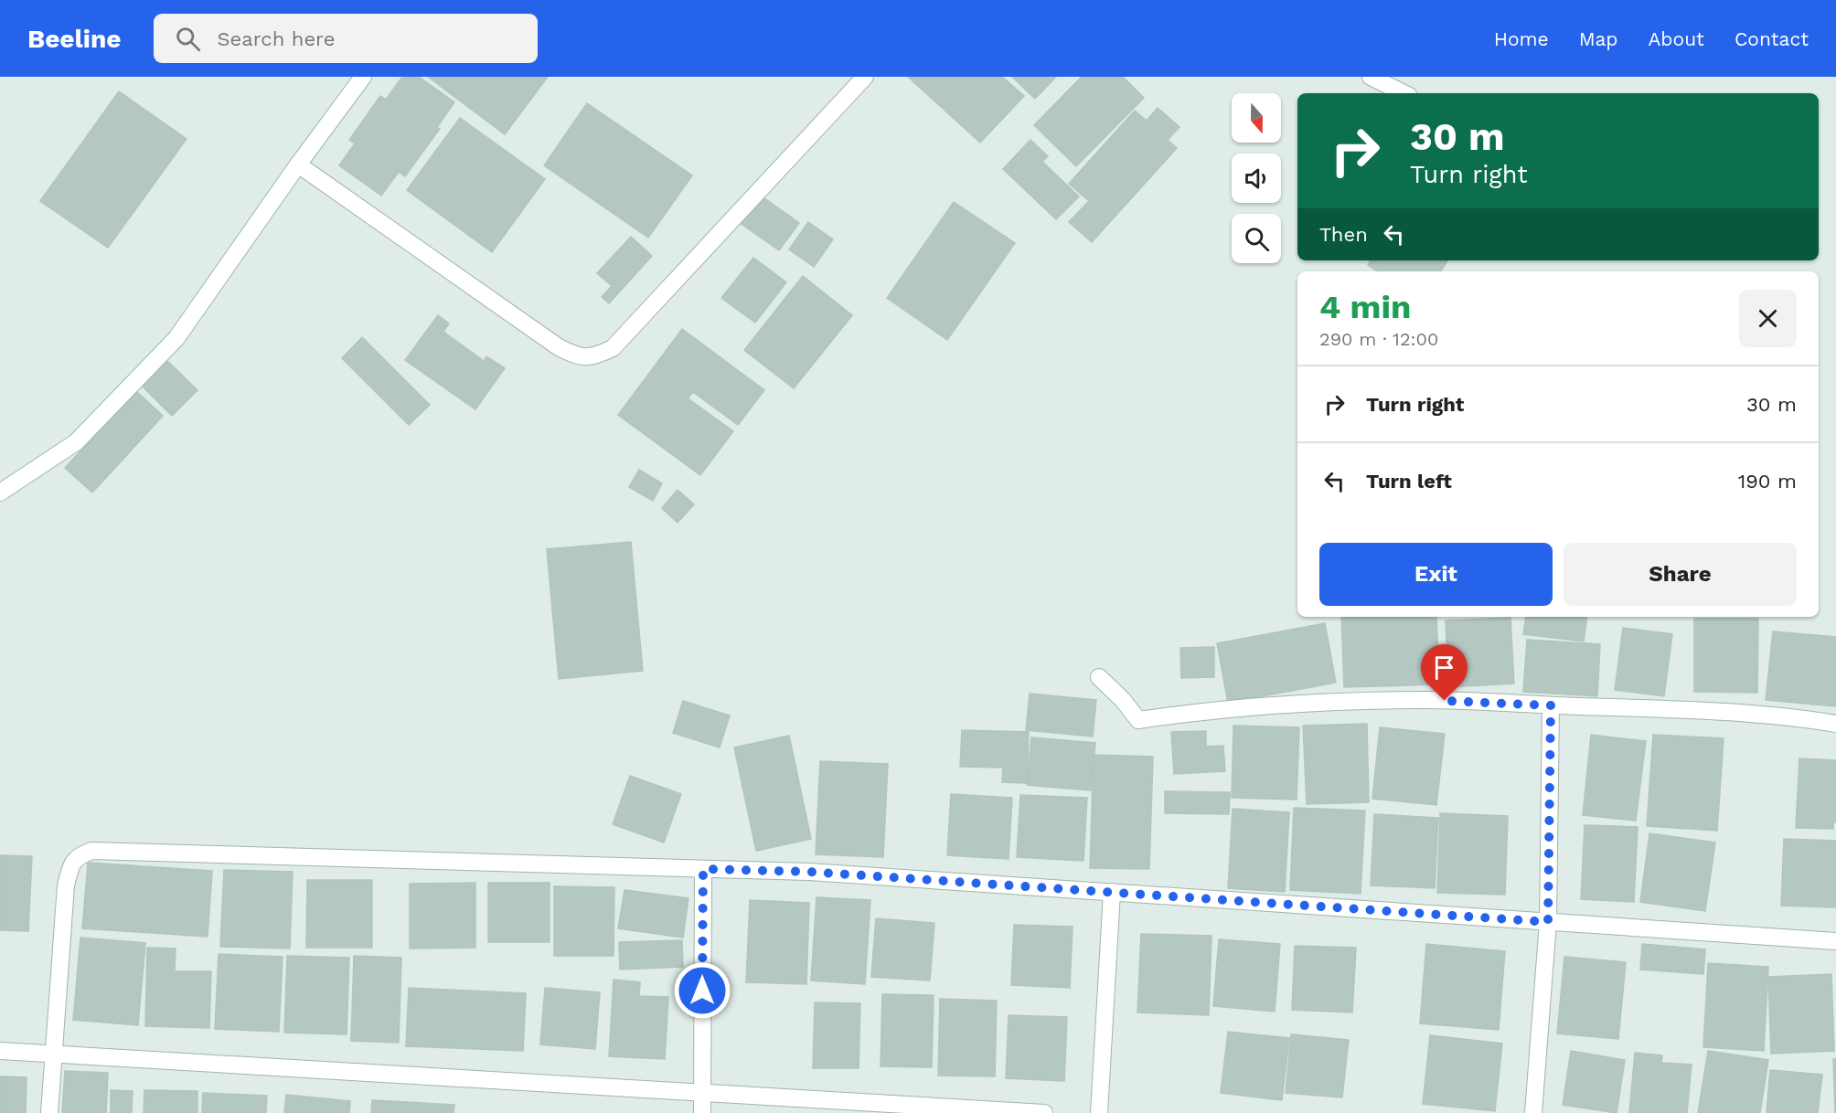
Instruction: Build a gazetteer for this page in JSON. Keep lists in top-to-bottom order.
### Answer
{
  "north": "bottom",
  "page": {
    "header": "Beeline",
    "search": "Search here",
    "nav": [
      "Home",
      "Map",
      "About",
      "Contact"
    ],
    "turn": ["30 m", "Turn right"],
    "then": "Then",
    "heading": ["4 min", "290 m · 12:00"],
    "list": [
      {
        "name": "Turn right",
        "value": "30 m"
      },
      {
        "name": "Turn left",
        "value": "190 m"
      }
    ],
    "buttons": ["Exit", "Share"]
  }
}
